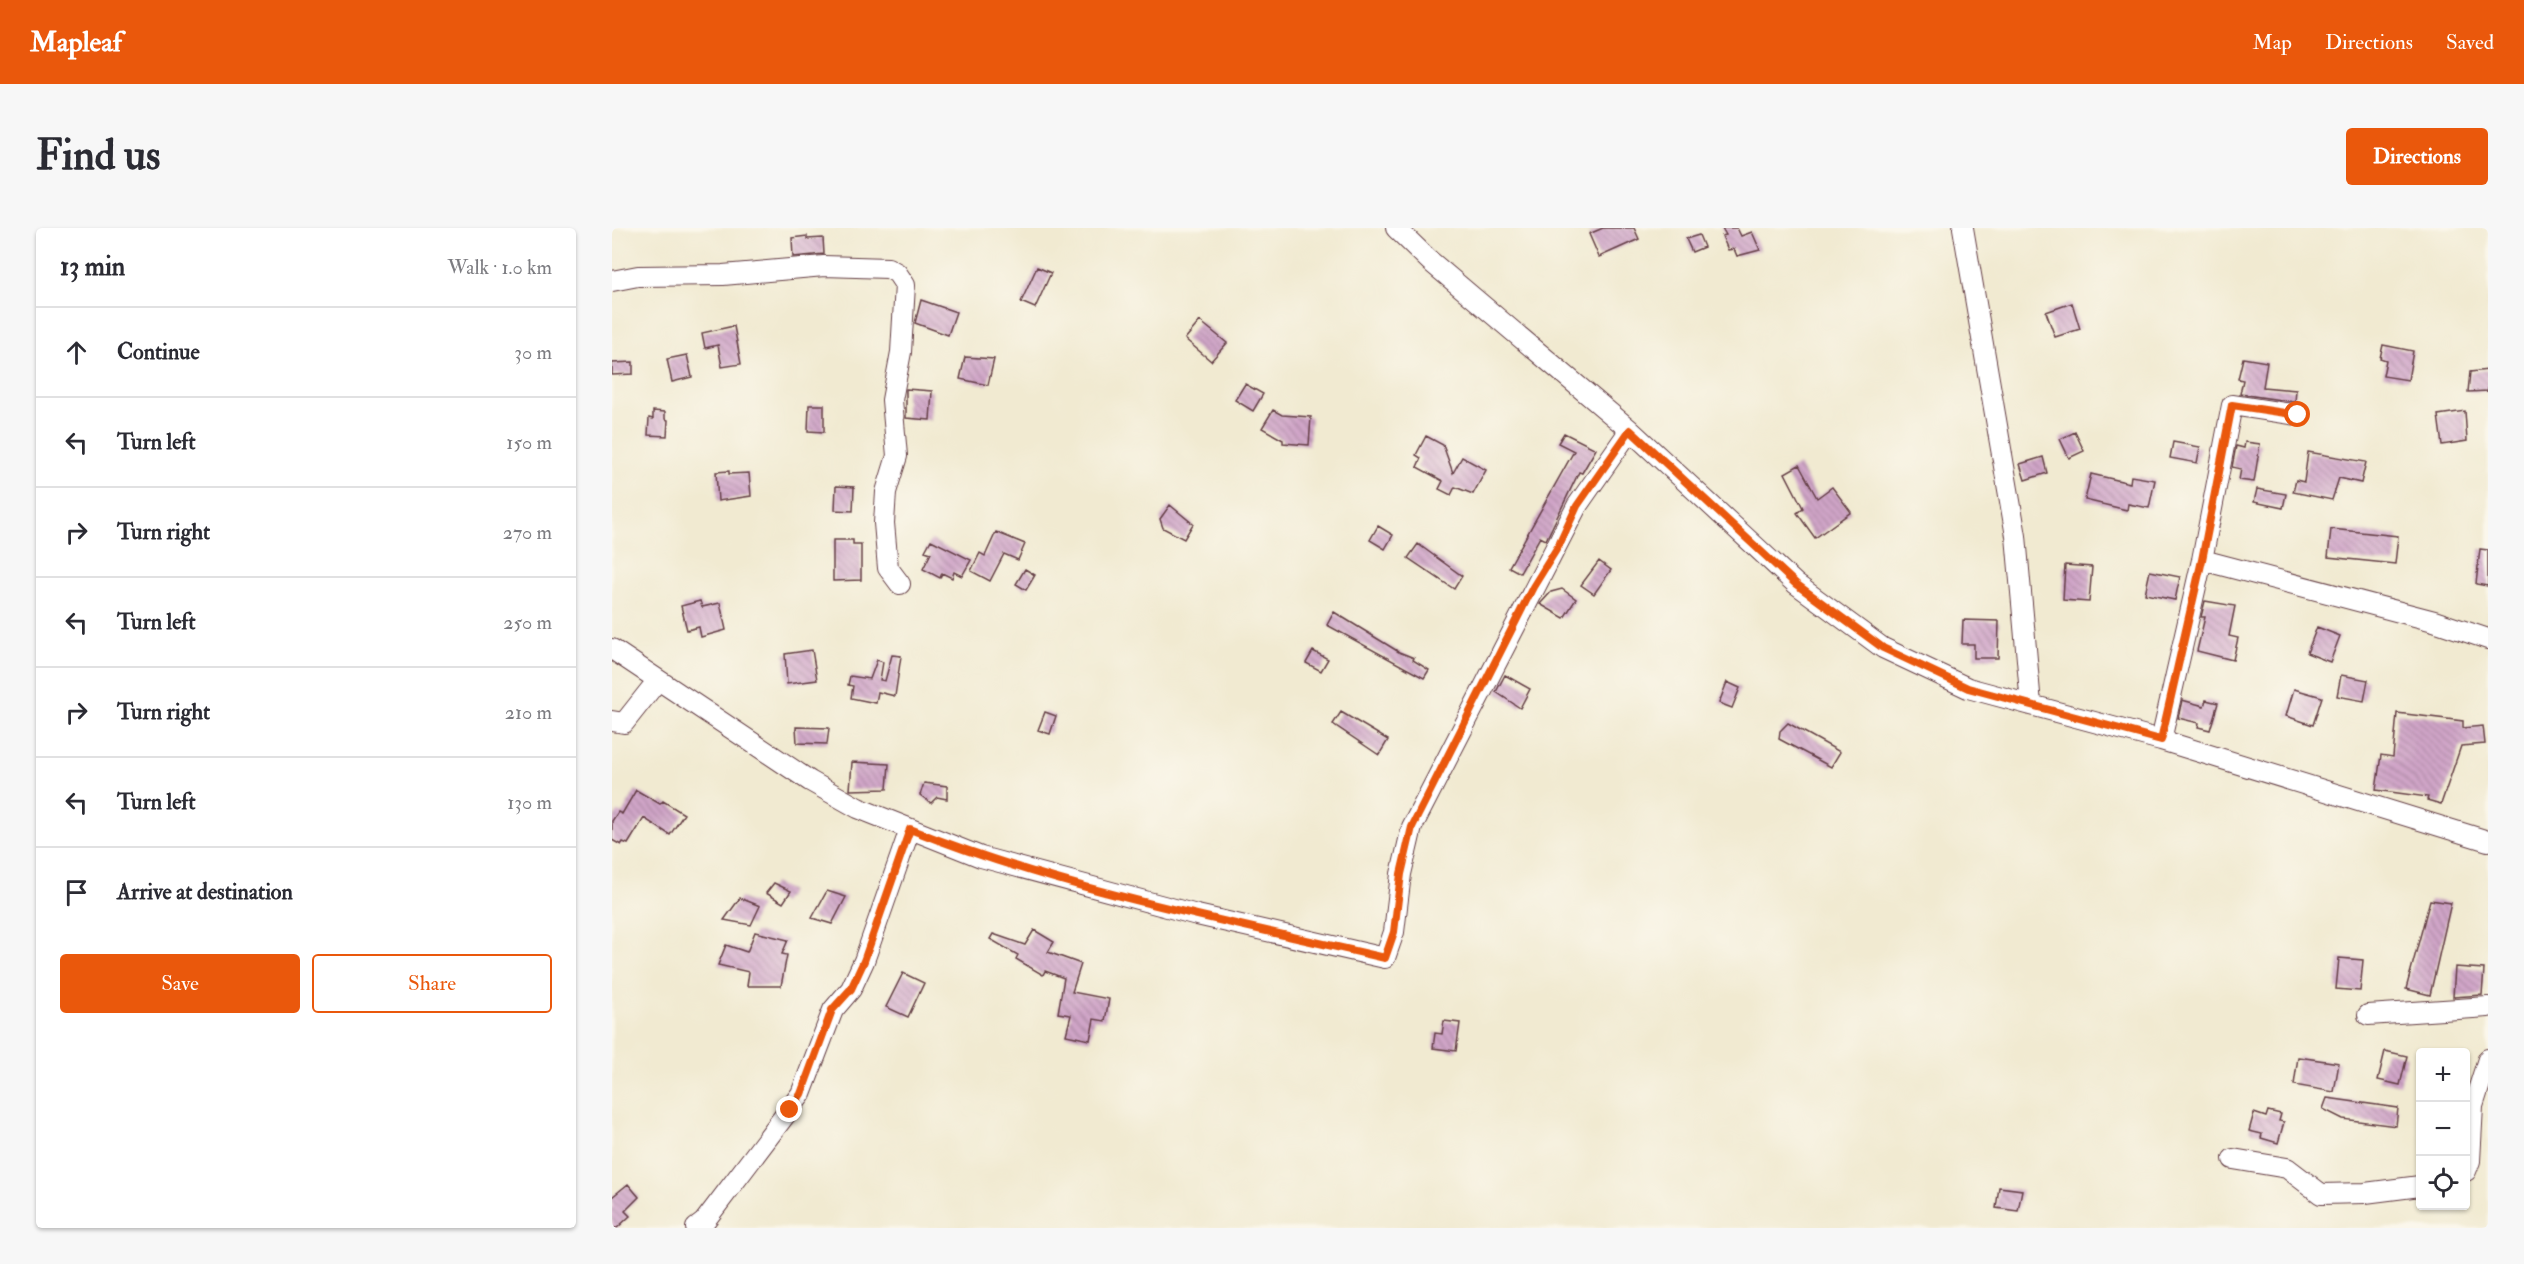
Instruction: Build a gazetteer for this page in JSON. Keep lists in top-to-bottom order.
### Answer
{
  "page": {
    "header": "Mapleaf",
    "nav": ["Map", "Directions", "Saved"],
    "buttons": [
      "Directions",
      ["Save", "Share"]
    ],
    "title": "Find us",
    "heading": ["13 min", "Walk · 1.0 km"],
    "list": [
      ["Continue", "30 m"],
      ["Turn left", "150 m"],
      ["Turn right", "270 m"],
      ["Turn left", "250 m"],
      ["Turn right", "210 m"],
      ["Turn left", "130 m"],
      "Arrive at destination"
    ],
    "map_buttons": ["+", "−"]
  }
}
